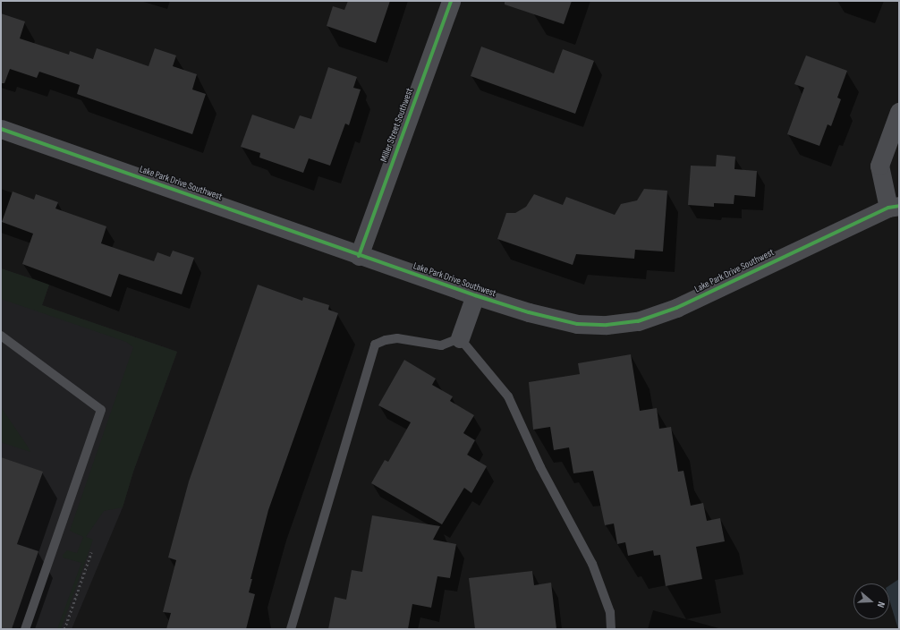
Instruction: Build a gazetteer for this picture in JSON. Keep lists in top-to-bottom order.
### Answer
{
  "streets": {
    "street": ["Miller Street Southwest", "Lake Park Drive Southwest"]
  },
  "crossings": [
    ["Miller Street Southwest", "Lake Park Drive Southwest"]
  ],
  "north": "right"
}
